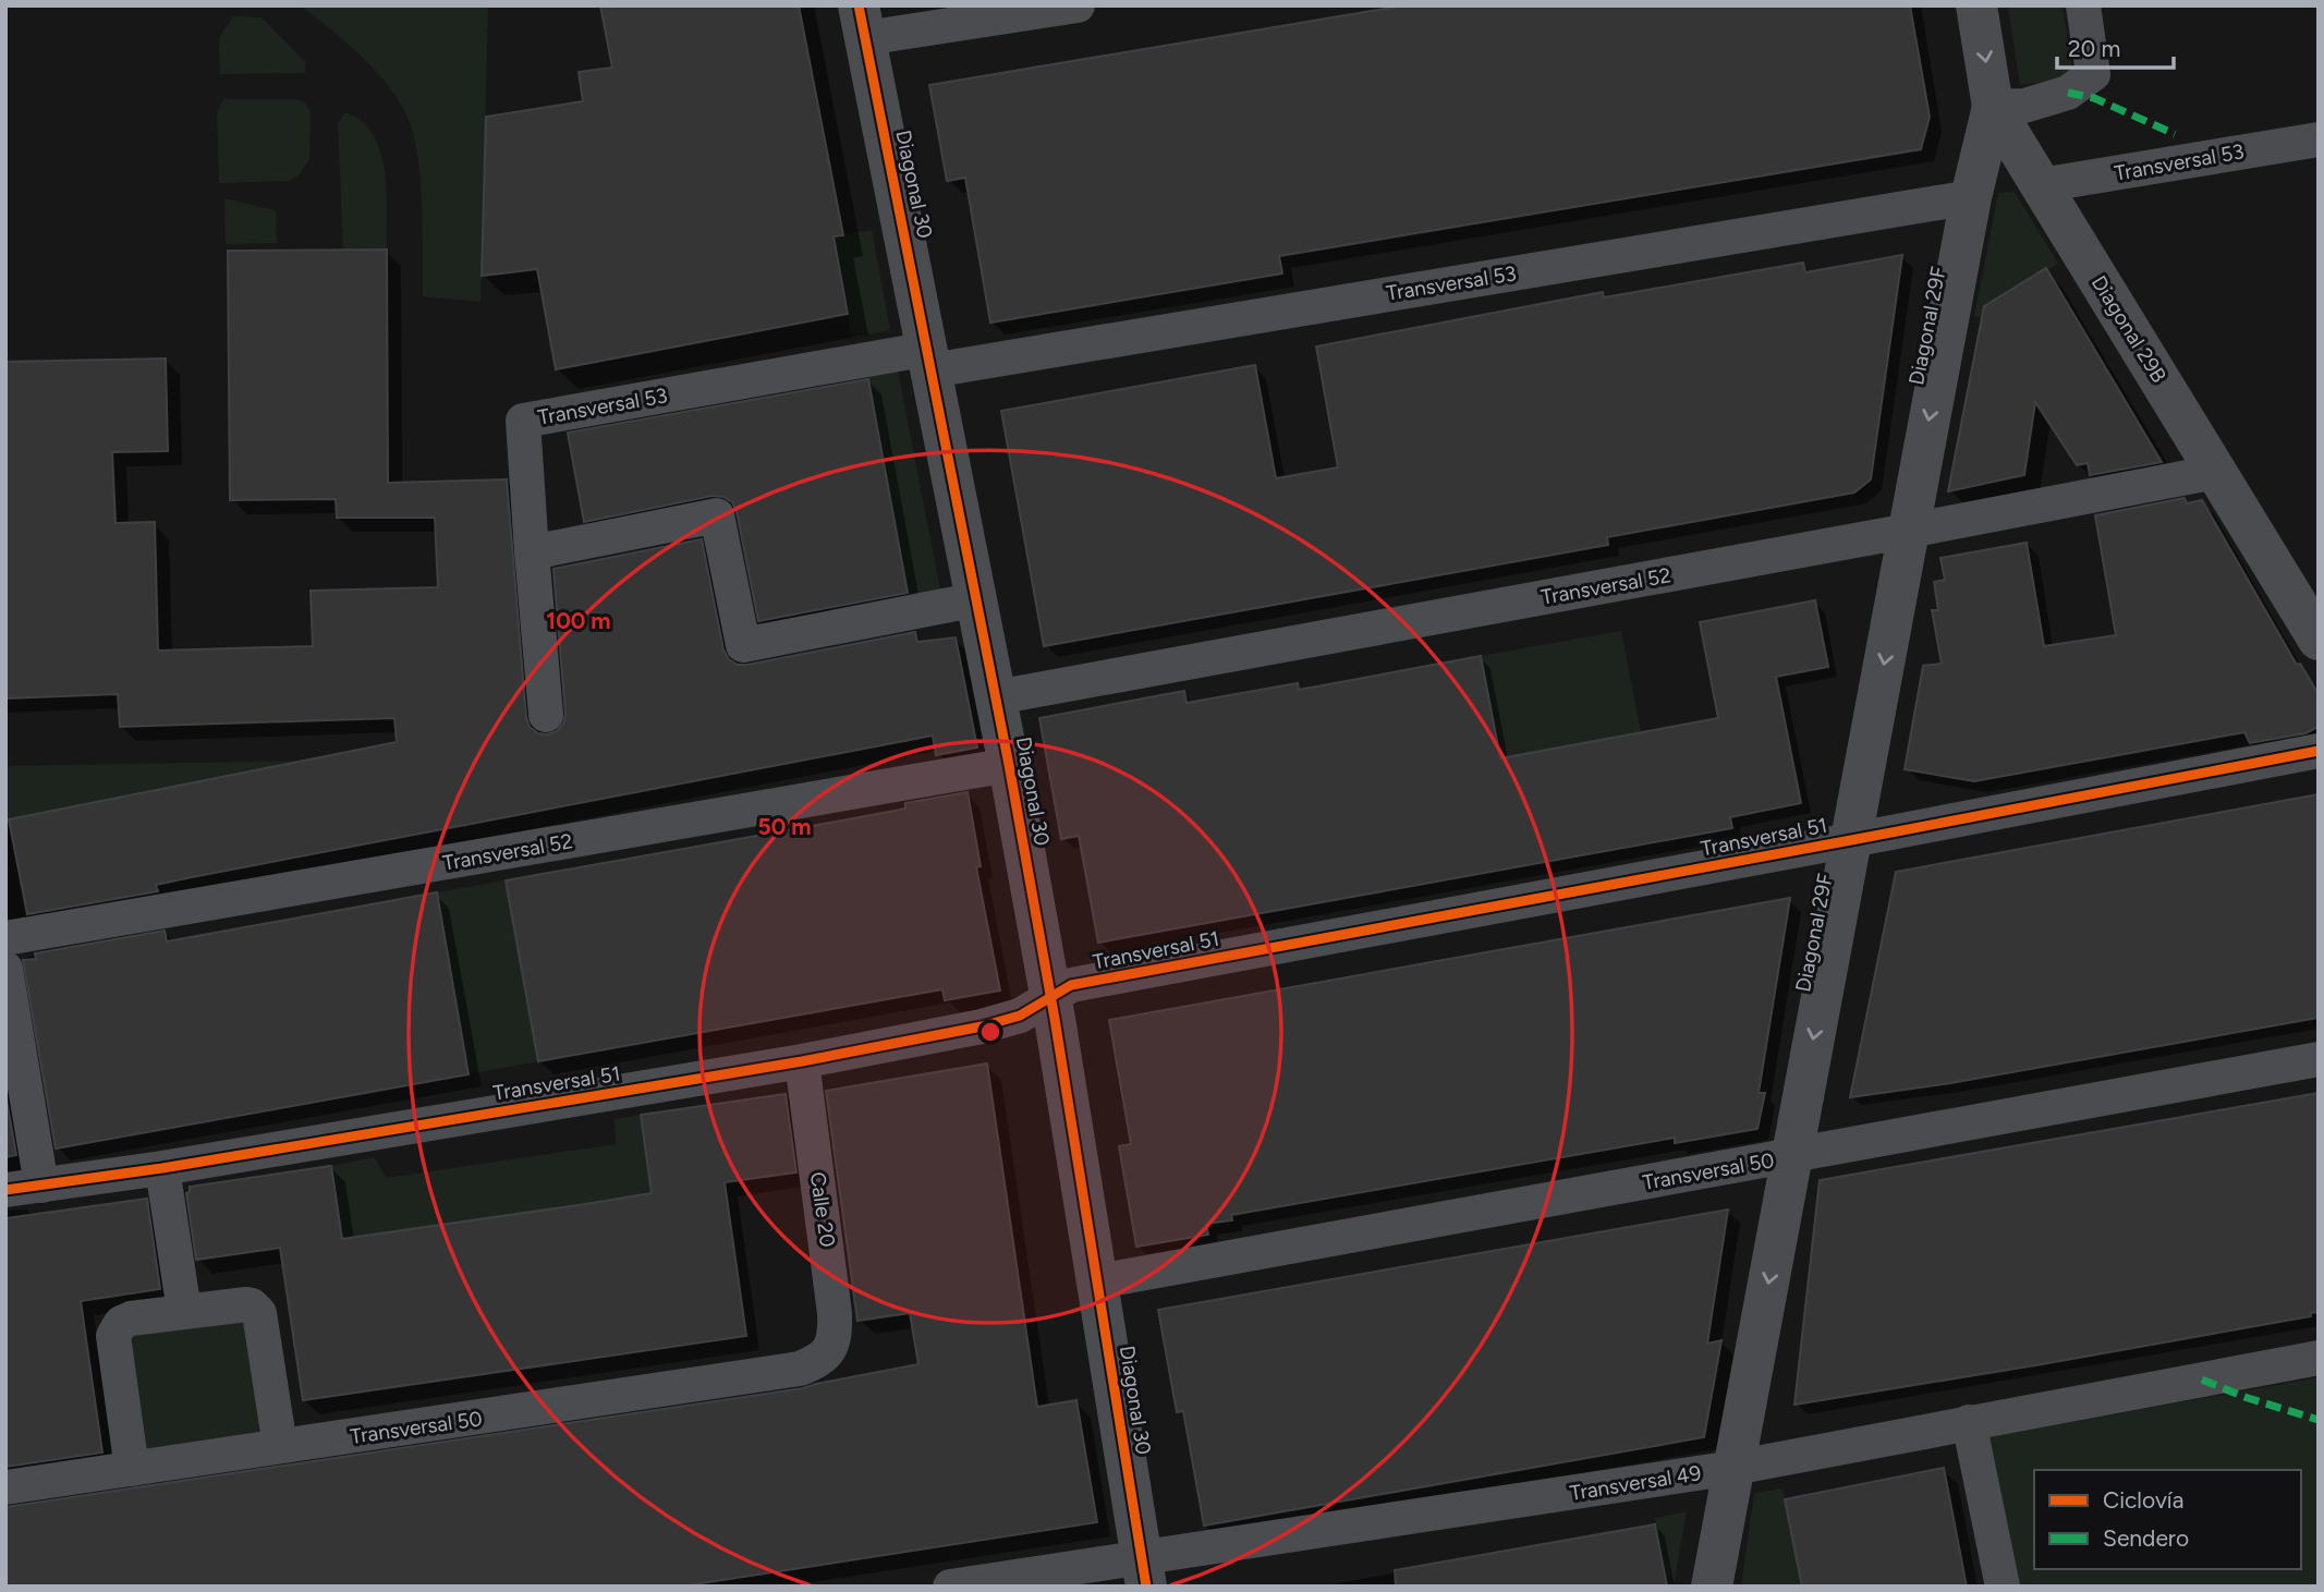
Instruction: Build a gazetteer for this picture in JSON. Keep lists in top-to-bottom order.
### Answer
{
  "streets": {
    "street": [
      "Transversal 53",
      "Diagonal 30",
      "Diagonal 29F",
      "Diagonal 29B",
      "Transversal 52",
      "Transversal 51",
      "Transversal 50",
      "Calle 20",
      "Transversal 49"
    ]
  },
  "crossings": [
    ["Transversal 53", "Diagonal 30"],
    ["Transversal 53", "Diagonal 29F"],
    ["Transversal 53", "Diagonal 29B"],
    ["Diagonal 30", "Transversal 52"],
    ["Diagonal 30", "Transversal 51"],
    ["Diagonal 30", "Transversal 50"],
    ["Diagonal 30", "Transversal 49"],
    ["Diagonal 29F", "Diagonal 29B"],
    ["Diagonal 29F", "Transversal 52"],
    ["Diagonal 29F", "Transversal 51"],
    ["Diagonal 29F", "Transversal 50"],
    ["Diagonal 29F", "Transversal 49"],
    ["Diagonal 29B", "Transversal 52"],
    ["Transversal 51", "Calle 20"],
    ["Transversal 50", "Calle 20"]
  ],
  "one_way": ["Diagonal 29F"],
  "legend": ["Ciclovía", "Sendero"],
  "scale_bar": "20 m",
  "rings": ["100 m", "50 m"]
}
